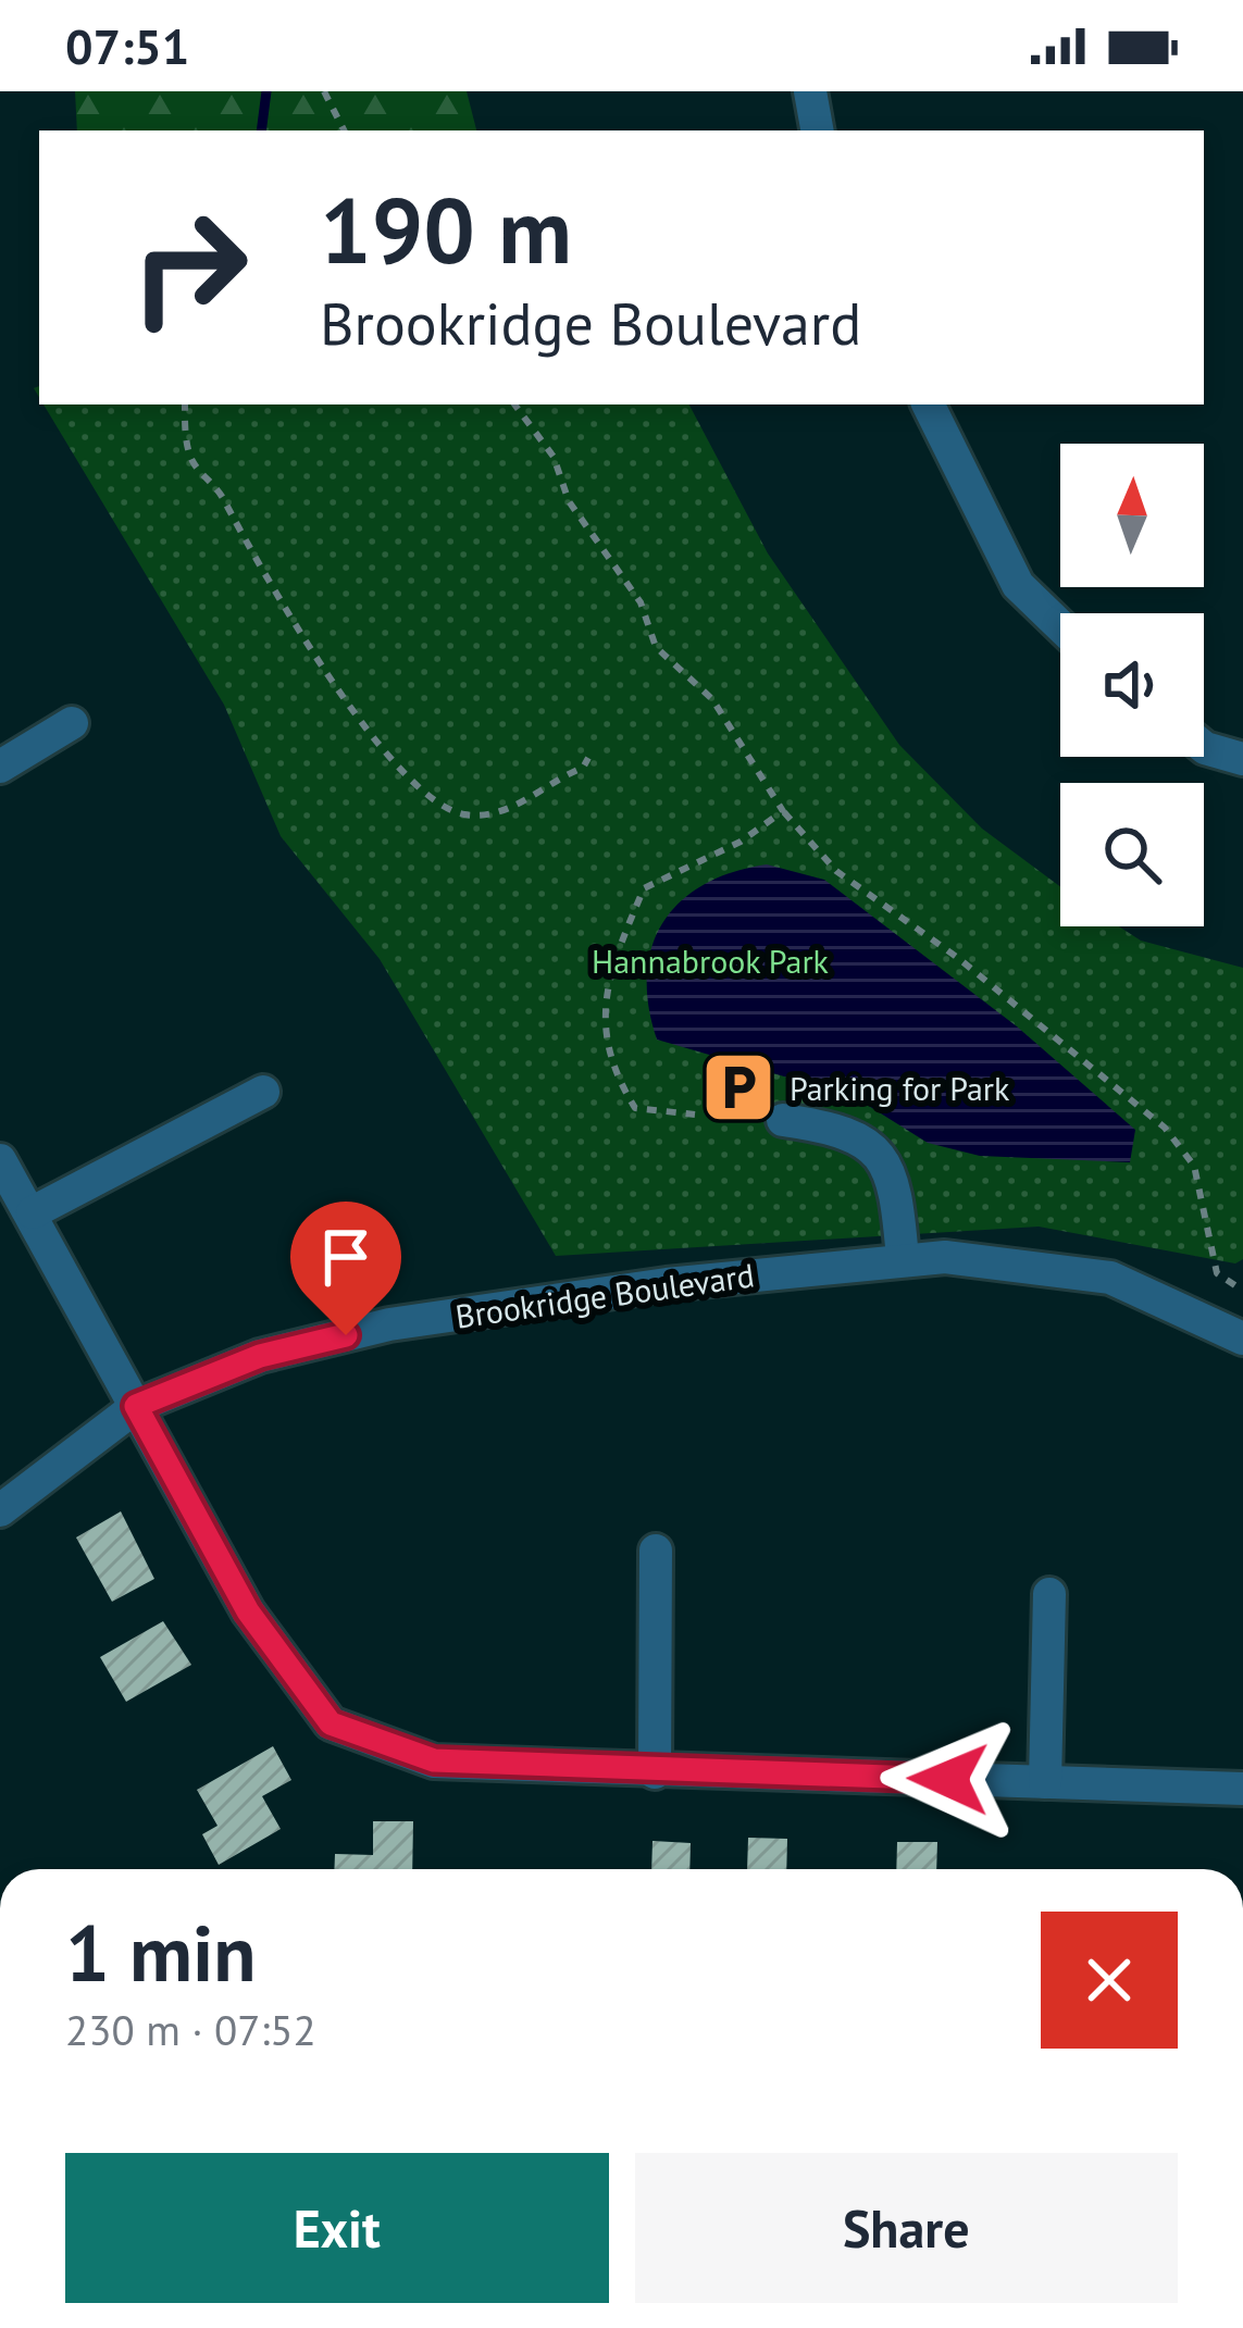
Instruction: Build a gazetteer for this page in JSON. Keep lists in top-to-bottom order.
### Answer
{
  "streets": {
    "street": ["Brookridge Boulevard"]
  },
  "parks": ["Hannabrook Park"],
  "places": {
    "parking": ["Parking for Park"]
  },
  "north": "top",
  "page": {
    "status": "07:51",
    "turn": ["190 m", "Brookridge Boulevard"],
    "heading": ["1 min", "230 m · 07:52"],
    "buttons": ["Exit", "Share"]
  }
}
